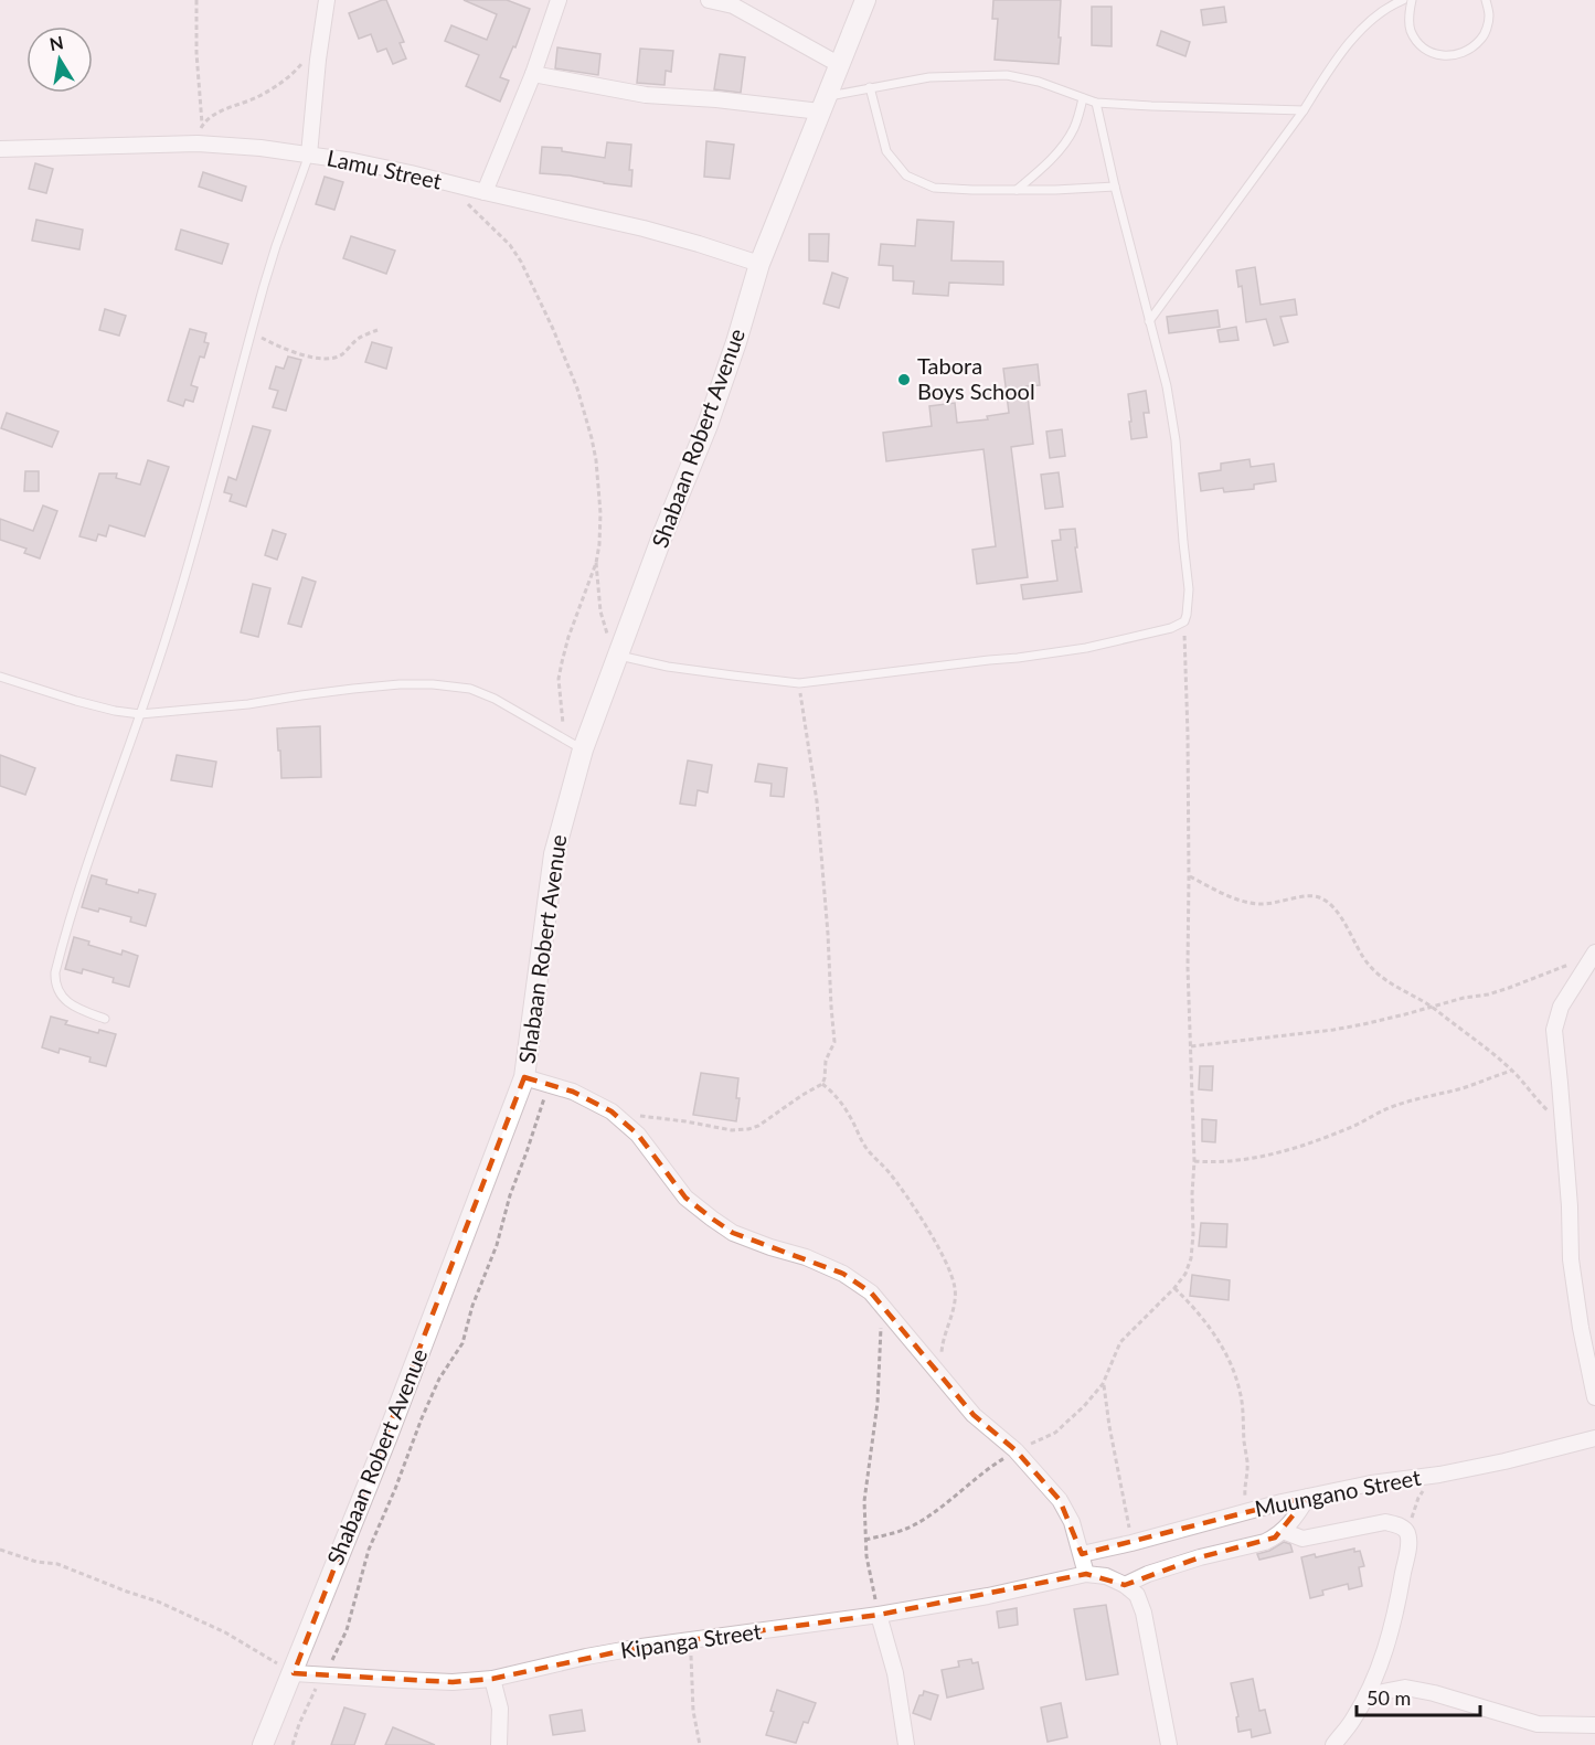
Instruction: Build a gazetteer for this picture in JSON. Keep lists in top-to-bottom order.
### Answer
{
  "streets": {
    "street": [
      "Lamu Street",
      "Shabaan Robert Avenue",
      "Muungano Street",
      "Kipanga Street"
    ]
  },
  "crossings": [
    ["Lamu Street", "Shabaan Robert Avenue"],
    ["Shabaan Robert Avenue", "Kipanga Street"]
  ],
  "places": ["Tabora Boys School"],
  "scale_bar": "50 m",
  "north": "top"
}
